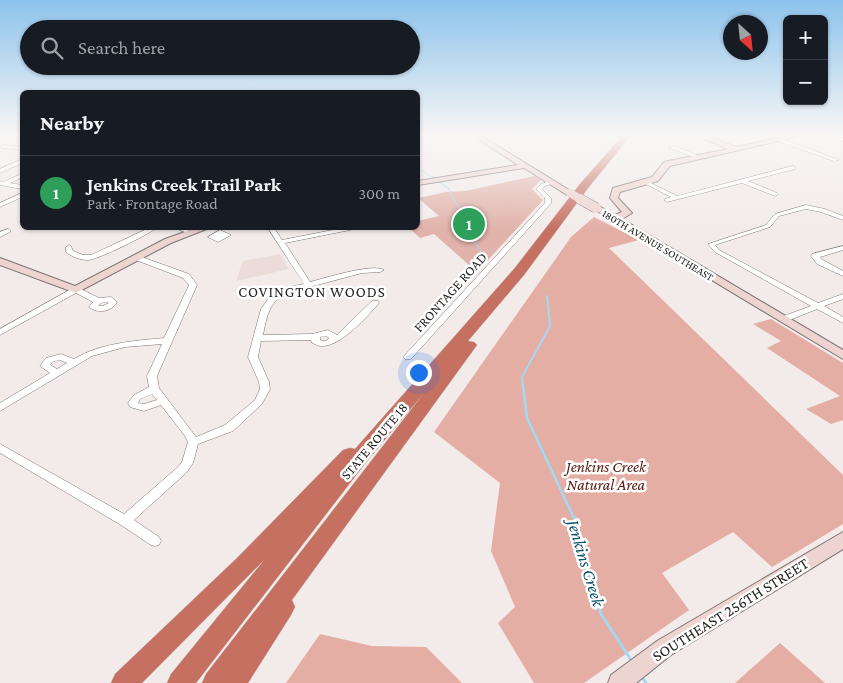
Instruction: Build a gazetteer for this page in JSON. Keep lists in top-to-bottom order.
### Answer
{
  "streets": {
    "highway": ["STATE ROUTE 18"],
    "street": ["180TH AVENUE SOUTHEAST", "FRONTAGE ROAD", "SOUTHEAST 256TH STREET"]
  },
  "crossings": [
    ["180TH AVENUE SOUTHEAST", "FRONTAGE ROAD"]
  ],
  "districts": ["COVINGTON WOODS"],
  "water": ["Jenkins Creek"],
  "parks": ["Jenkins Creek Natural Area"],
  "north": "bottom right",
  "page": {
    "map_buttons": ["+", "−"],
    "search": "Search here",
    "heading": "Nearby",
    "list": [
      {
        "mark": "1",
        "name": "Jenkins Creek Trail Park",
        "note": "Park · Frontage Road",
        "value": "300 m"
      }
    ],
    "pins": "1"
  }
}
